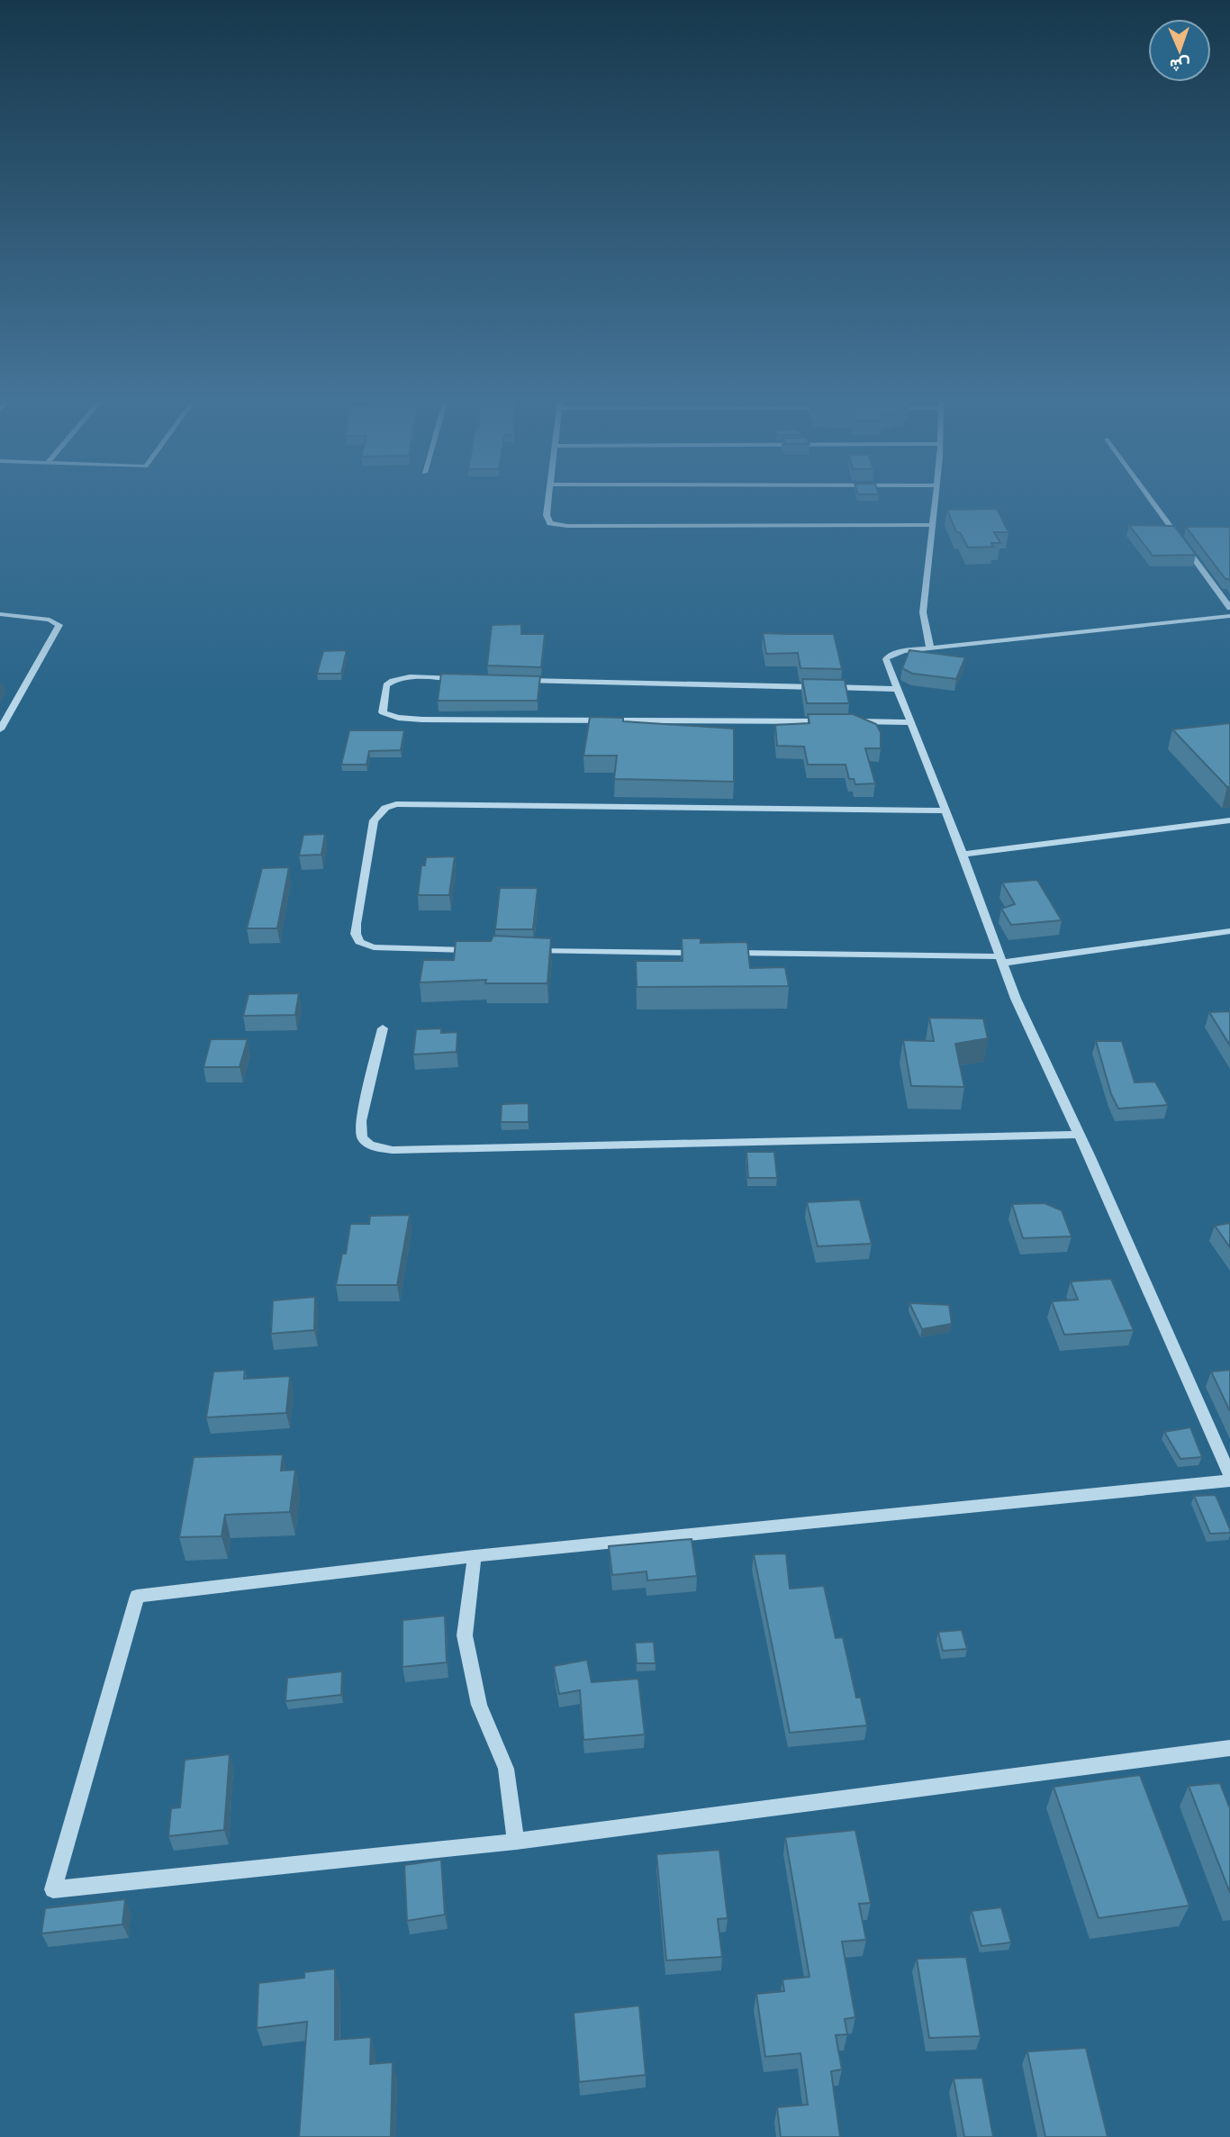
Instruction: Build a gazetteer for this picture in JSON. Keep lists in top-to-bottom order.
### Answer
{
  "north": "bottom"
}
